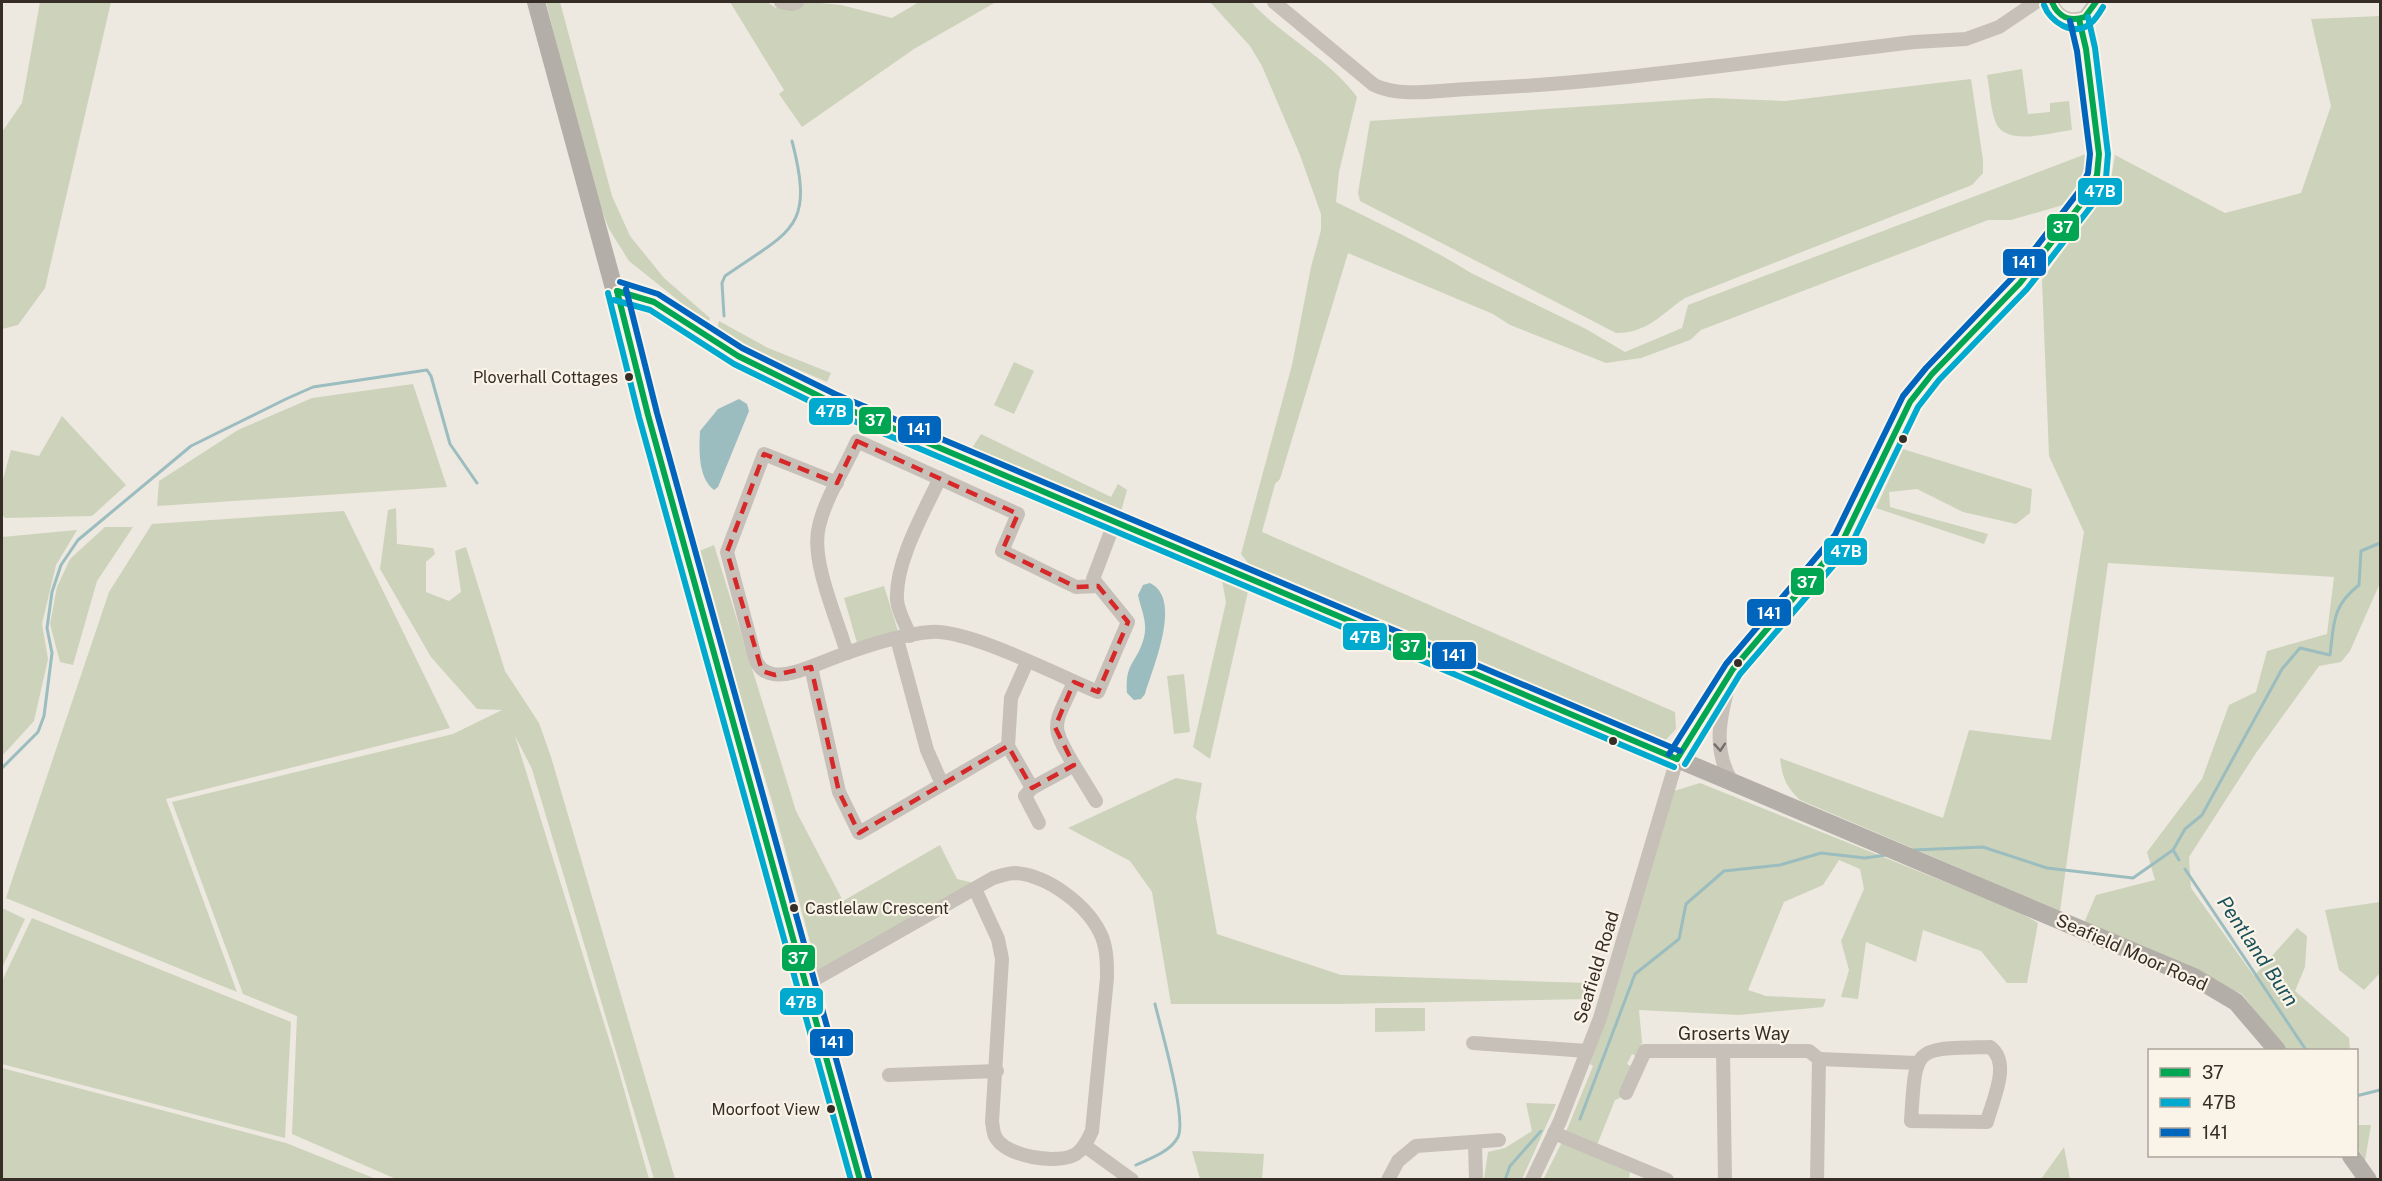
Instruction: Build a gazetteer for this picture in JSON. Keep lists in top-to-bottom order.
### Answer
{
  "streets": {
    "main road": ["Seafield Moor Road"],
    "street": ["Seafield Road", "Groserts Way"]
  },
  "crossings": [
    ["Seafield Moor Road", "Seafield Road"]
  ],
  "water": ["Pentland Burn"],
  "places": ["Ploverhall Cottages", "Castlelaw Crescent", "Moorfoot View"],
  "lines": ["transit line 37", "transit line 47B", "transit line 141"],
  "legend": ["37", "47B", "141"]
}
